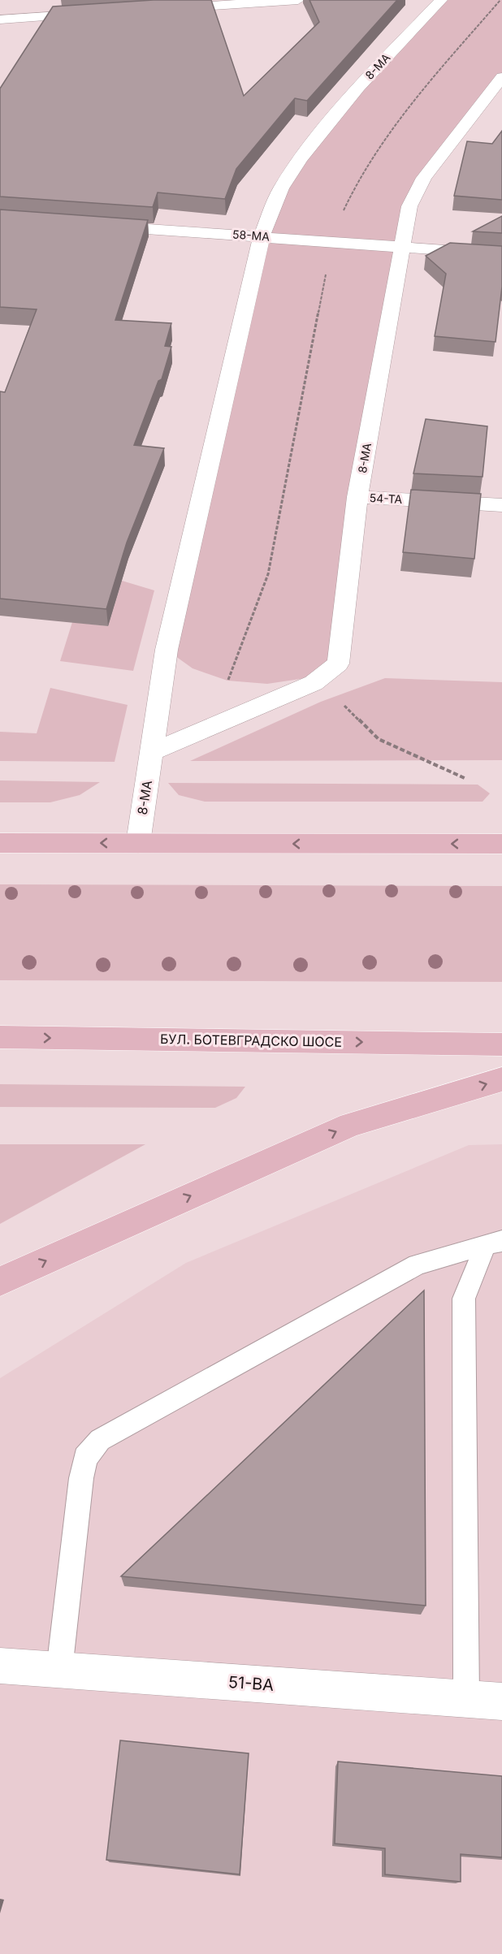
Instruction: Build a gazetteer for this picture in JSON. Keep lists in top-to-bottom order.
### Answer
{
  "streets": {
    "main road": ["БУЛ. БОТЕВГРАДСКО ШОСЕ"],
    "street": [
      "8-МА",
      "58-МА",
      "54-ТА",
      "51-ВА"
    ]
  },
  "crossings": [
    ["8-МА", "58-МА"],
    ["8-МА", "54-ТА"]
  ]
}
